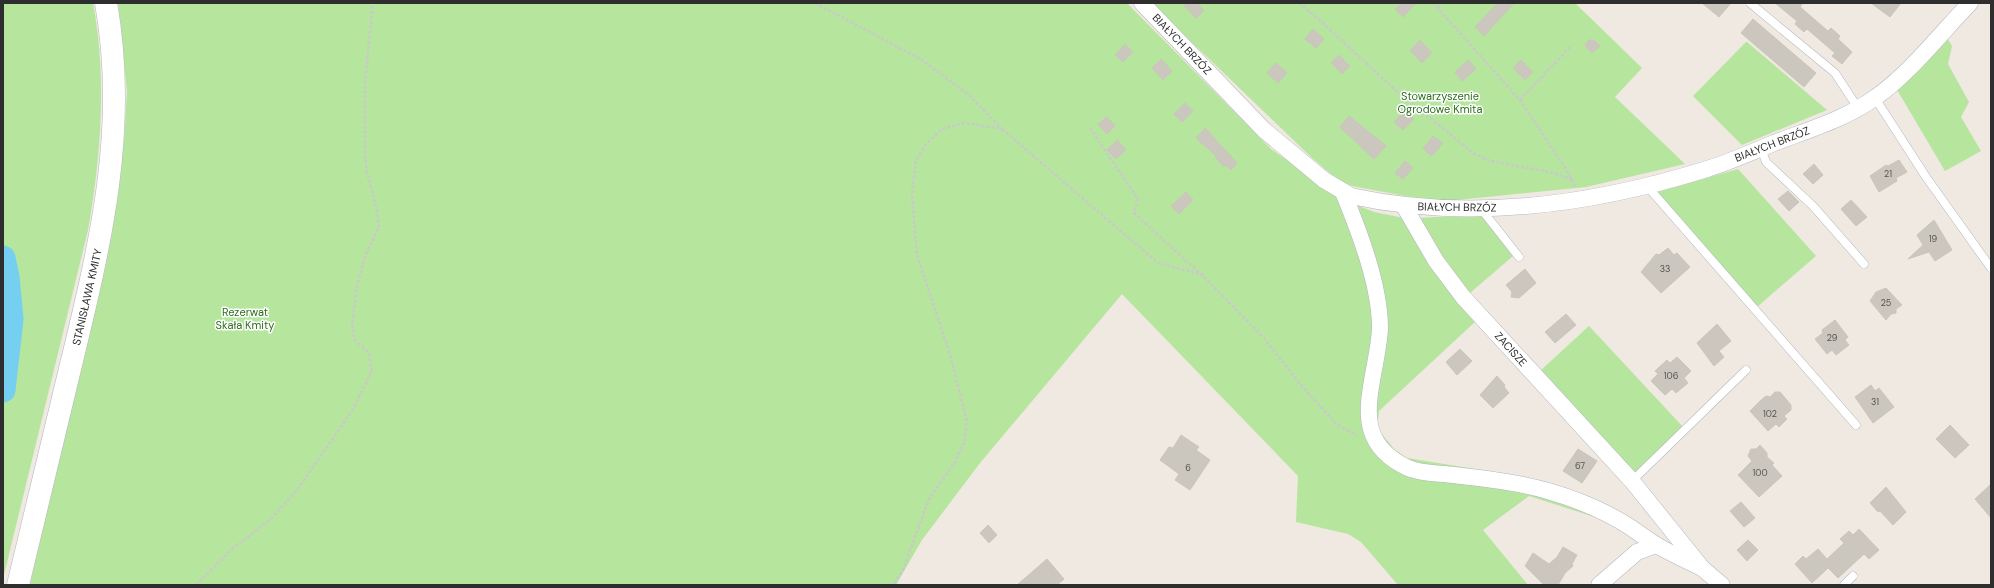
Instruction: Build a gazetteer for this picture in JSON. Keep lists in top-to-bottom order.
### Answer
{
  "streets": {
    "main road": ["STANISŁAWA KMITY"],
    "street": ["BIAŁYCH BRZÓZ", "ZACISZE"]
  },
  "crossings": [
    ["BIAŁYCH BRZÓZ", "ZACISZE"]
  ],
  "parks": ["Stowarzyszenie Ogrodowe Kmita", "Rezerwat Skała Kmity"],
  "house_numbers": [
    "21",
    "19",
    "33",
    "25",
    "29",
    "106",
    "31",
    "102",
    "67",
    "6",
    "100"
  ]
}
